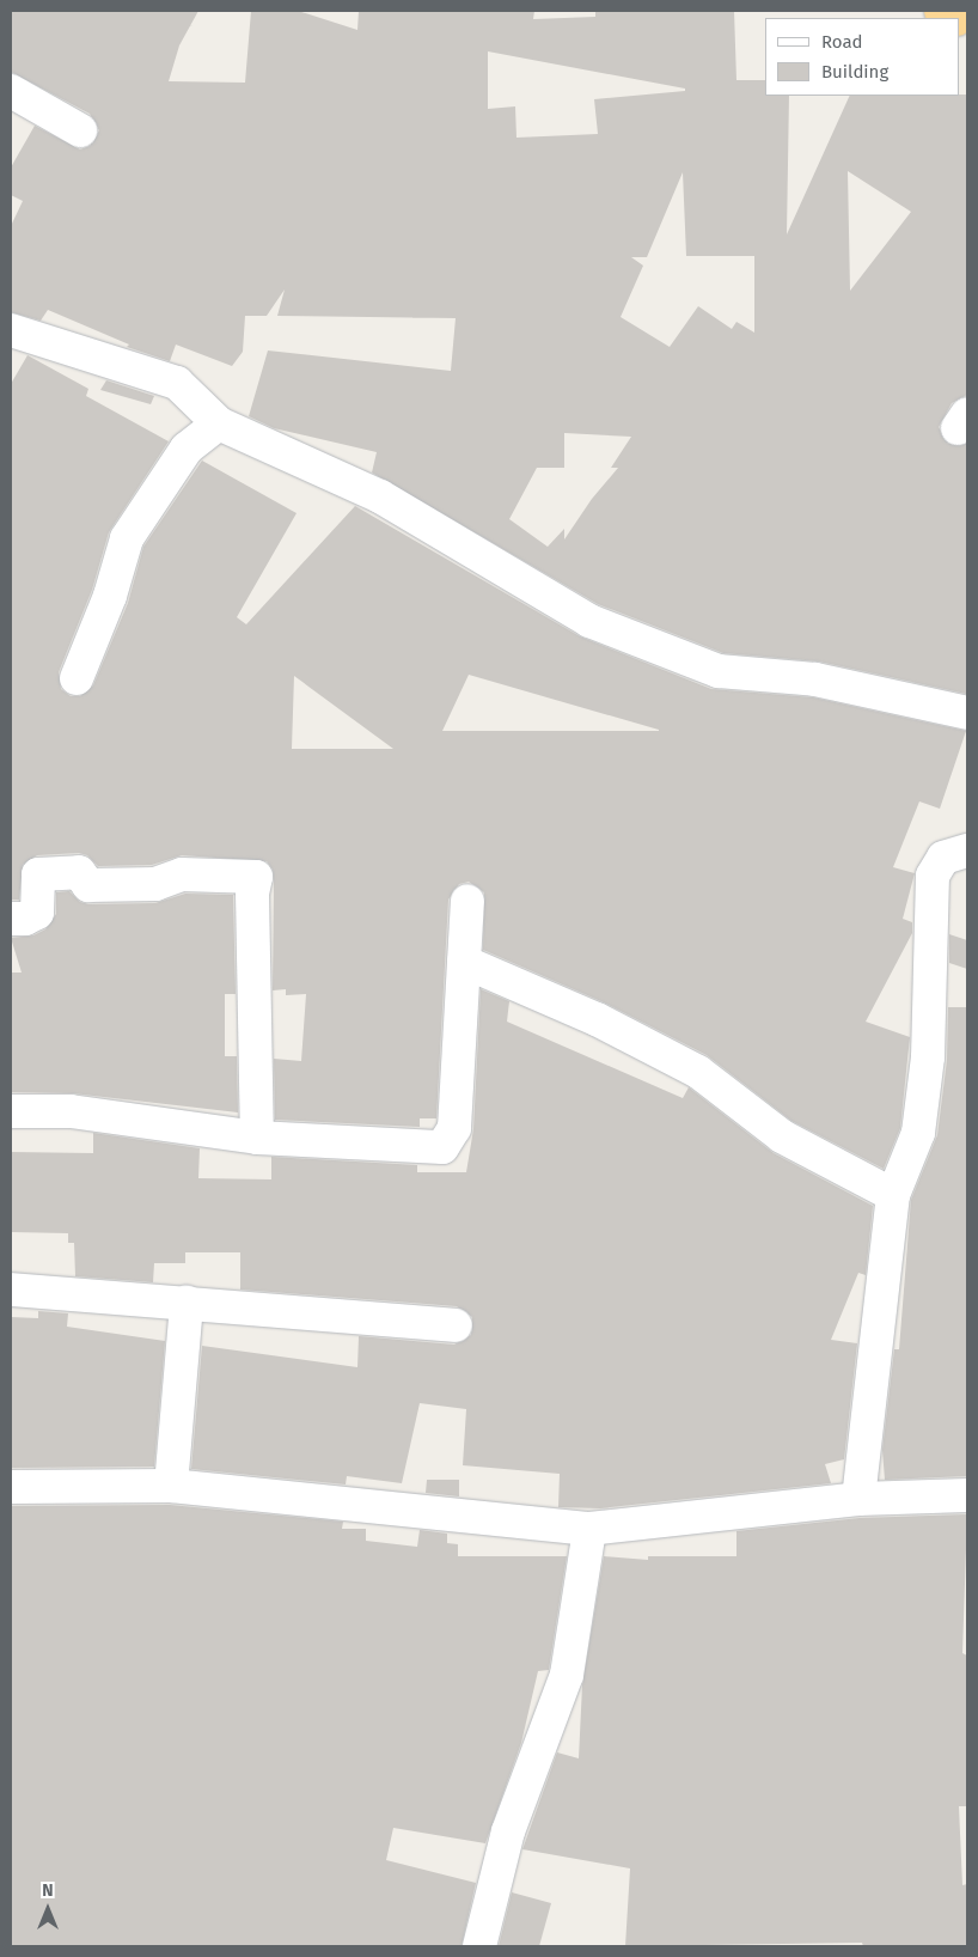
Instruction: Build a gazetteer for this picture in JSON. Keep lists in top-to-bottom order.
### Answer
{
  "legend": ["Road", "Building"],
  "north": "top"
}
